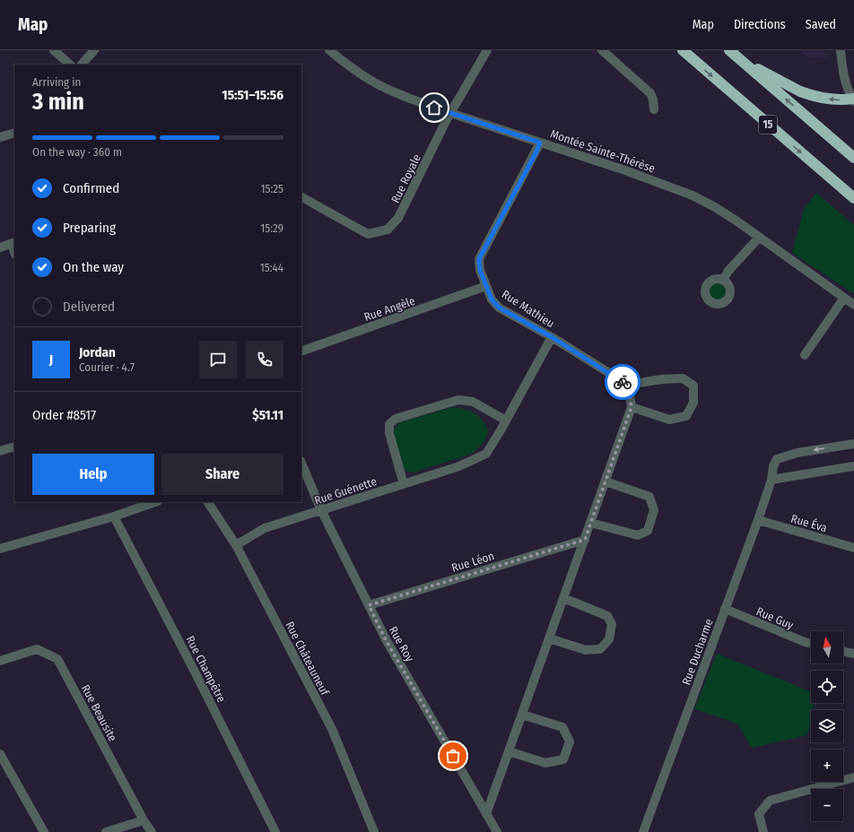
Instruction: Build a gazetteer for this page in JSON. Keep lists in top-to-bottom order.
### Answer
{
  "streets": {
    "highway": ["15"],
    "street": [
      "Montée Sainte-Thérèse",
      "Rue Royale",
      "Rue Angèle",
      "Rue Mathieu",
      "Rue Guénette",
      "Rue Éva",
      "Rue Léon",
      "Rue Guy",
      "Rue Roy",
      "Rue Ducharme",
      "Rue Châteauneuf",
      "Rue Champêtre",
      "Rue Beausite"
    ]
  },
  "crossings": [
    ["Montée Sainte-Thérèse", "Rue Royale"],
    ["Montée Sainte-Thérèse", "Rue Mathieu"],
    ["Rue Angèle", "Rue Mathieu"],
    ["Rue Mathieu", "Rue Guénette"],
    ["Rue Guénette", "Rue Roy"],
    ["Rue Guénette", "Rue Châteauneuf"],
    ["Rue Éva", "Rue Ducharme"],
    ["Rue Léon", "Rue Roy"],
    ["Rue Guy", "Rue Ducharme"]
  ],
  "north": "top",
  "page": {
    "header": "Map",
    "nav": ["Map", "Directions", "Saved"],
    "heading": ["3 min", "Arriving in", "15:51–15:56"],
    "panel": [
      "Jordan",
      "Courier · 4.7",
      "Order #8517",
      "$51.11"
    ],
    "bar": "On the way · 360 m",
    "list": [
      ["Confirmed", "15:25"],
      ["Preparing", "15:29"],
      ["On the way", "15:44"],
      "Delivered"
    ],
    "round": "J",
    "buttons": ["Help", "Share"],
    "map_buttons": ["+", "−"]
  }
}
